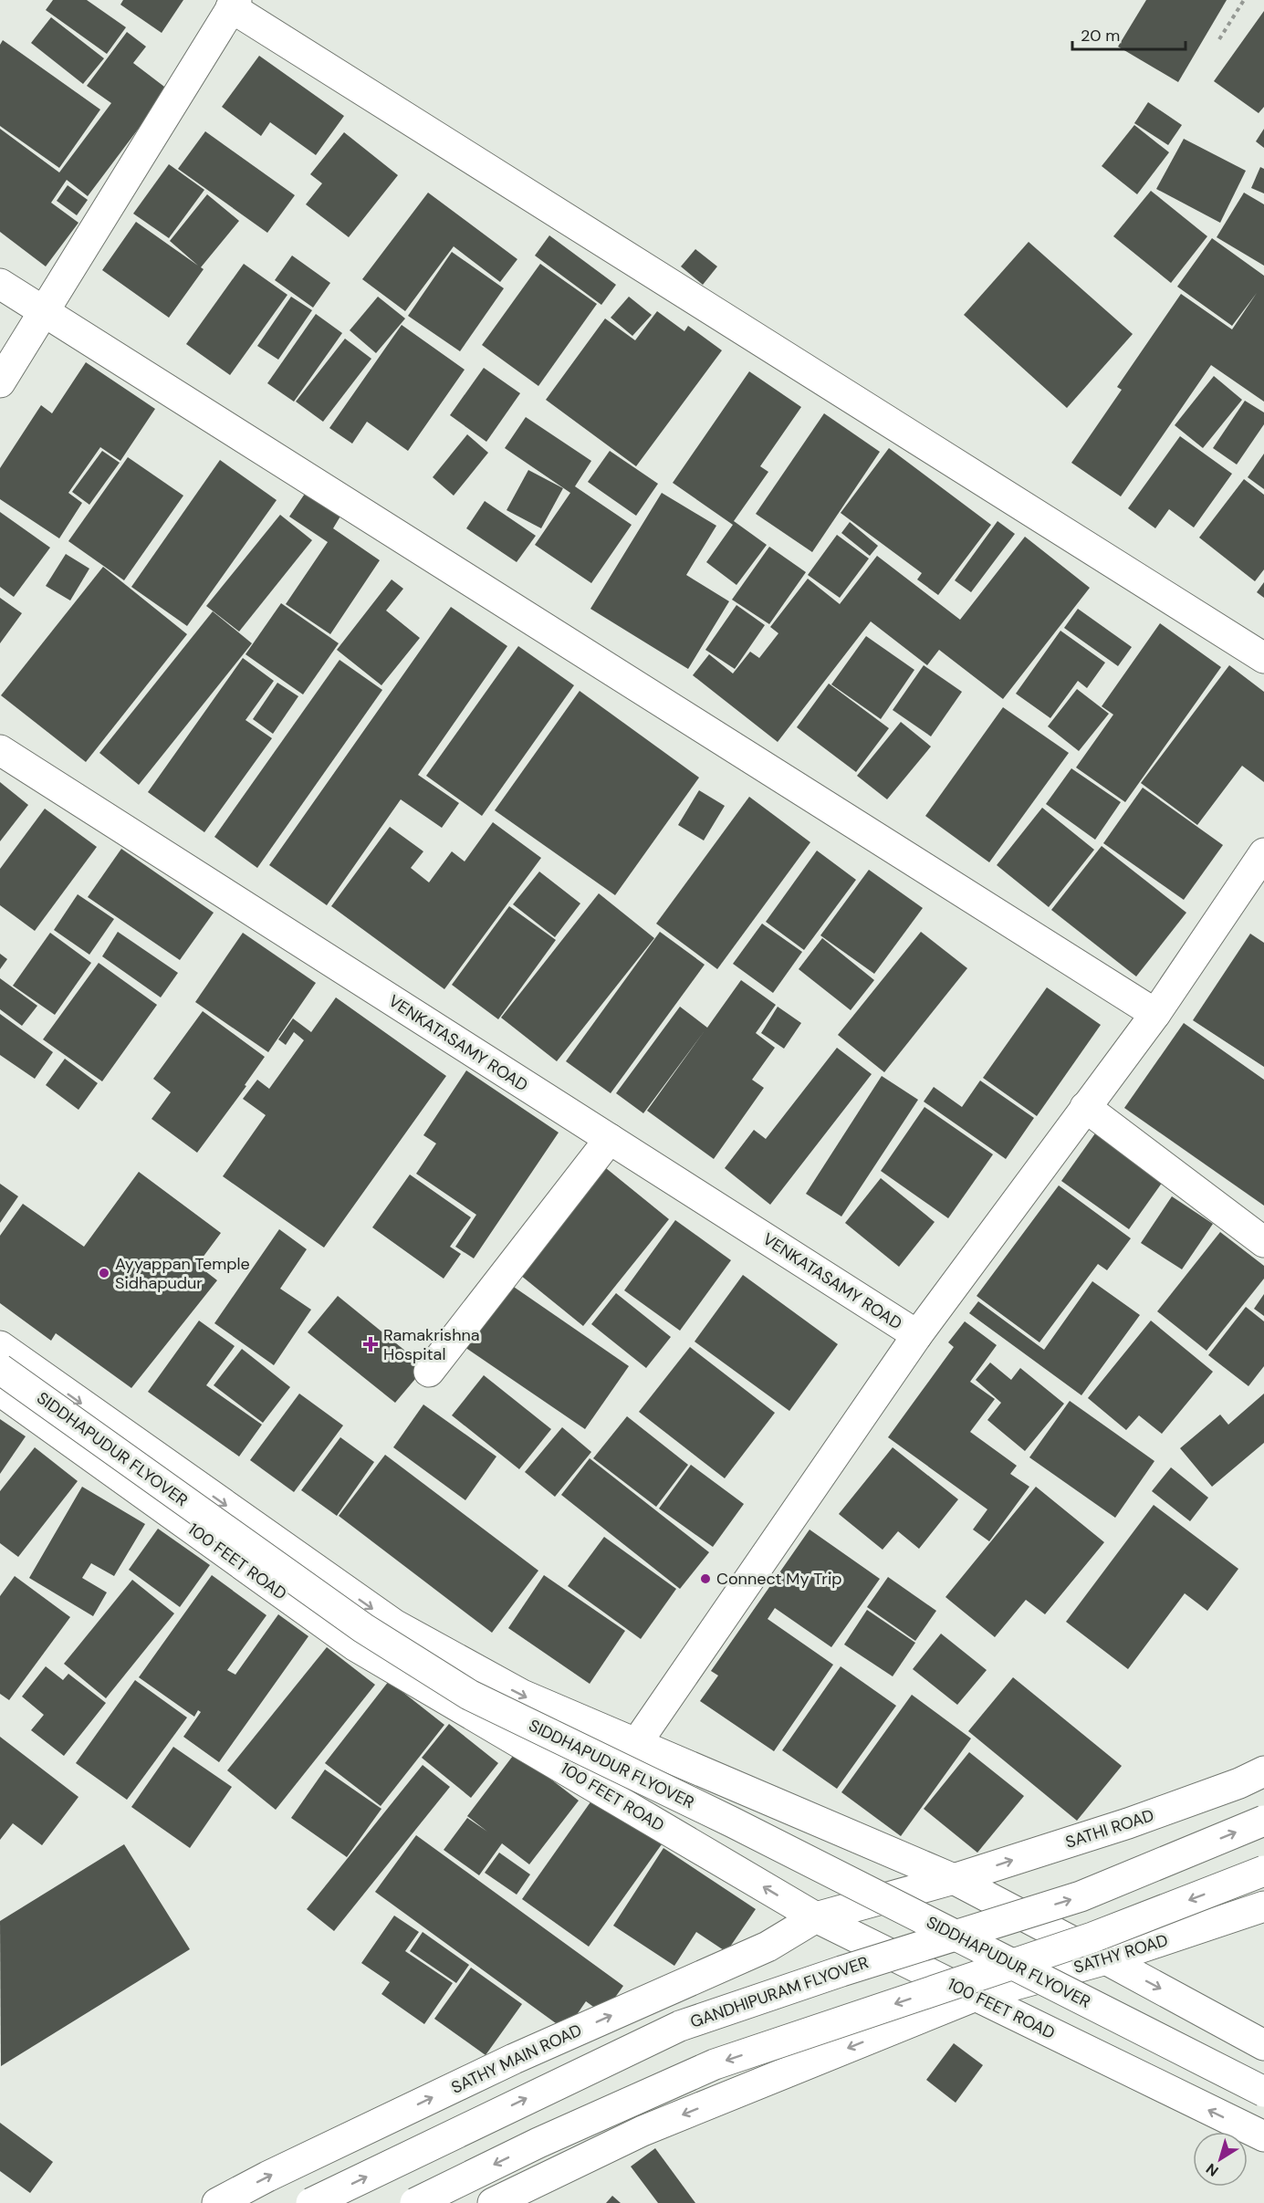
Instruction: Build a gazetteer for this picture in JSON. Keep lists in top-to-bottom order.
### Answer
{
  "streets": {
    "main road": [
      "VENKATASAMY ROAD",
      "SIDDHAPUDUR FLYOVER",
      "100 FEET ROAD",
      "SATHI ROAD",
      "SATHY ROAD",
      "GANDHIPURAM FLYOVER",
      "SATHY MAIN ROAD"
    ]
  },
  "crossings": [
    ["100 FEET ROAD", "SATHI ROAD"],
    ["100 FEET ROAD", "SATHY ROAD"],
    ["100 FEET ROAD", "SATHY MAIN ROAD"],
    ["SATHI ROAD", "SATHY MAIN ROAD"]
  ],
  "places": {
    "other": ["Ayyappan Temple Sidhapudur", "Connect My Trip"],
    "health": ["Ramakrishna Hospital"]
  },
  "scale_bar": "20 m",
  "north": "bottom left"
}
